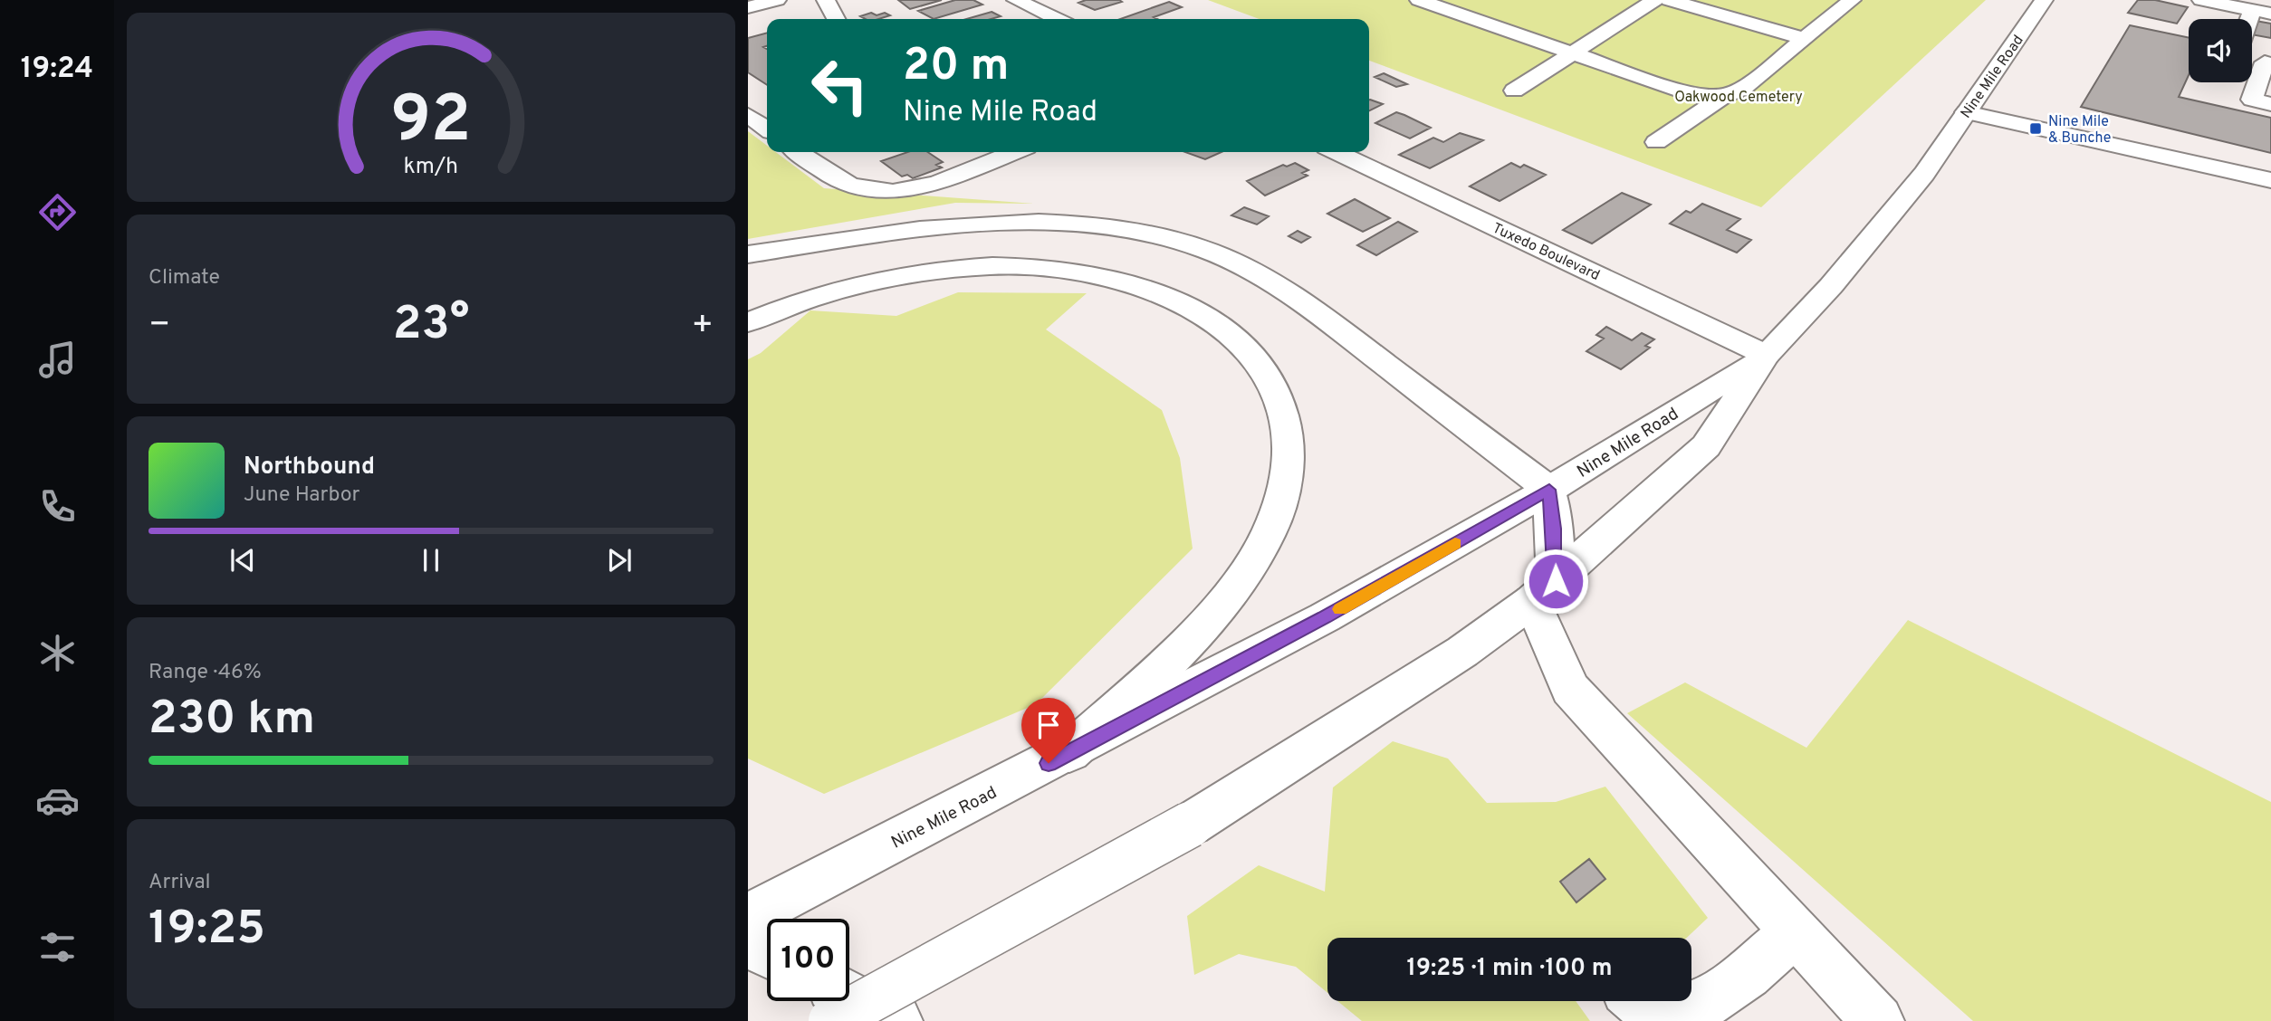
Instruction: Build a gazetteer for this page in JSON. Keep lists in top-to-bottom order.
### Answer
{
  "streets": {
    "main road": ["Nine Mile Road", "Tuxedo Boulevard"]
  },
  "crossings": [
    ["Nine Mile Road", "Tuxedo Boulevard"]
  ],
  "parks": ["Oakwood Cemetery"],
  "places": {
    "transit": ["Nine Mile & Bunche"]
  },
  "page": {
    "tabs": "19:24",
    "turn": ["20 m", "Nine Mile Road"],
    "tile": [
      "Climate",
      ["Range · 46%", "230 km"],
      ["Arrival", "19:25"]
    ],
    "heat": ["−", "23°", "+"],
    "song": ["Northbound", "June Harbor"],
    "limit": "100",
    "trip": "19:25 · 1 min · 100 m",
    "gauge": ["92", "km/h"]
  }
}
